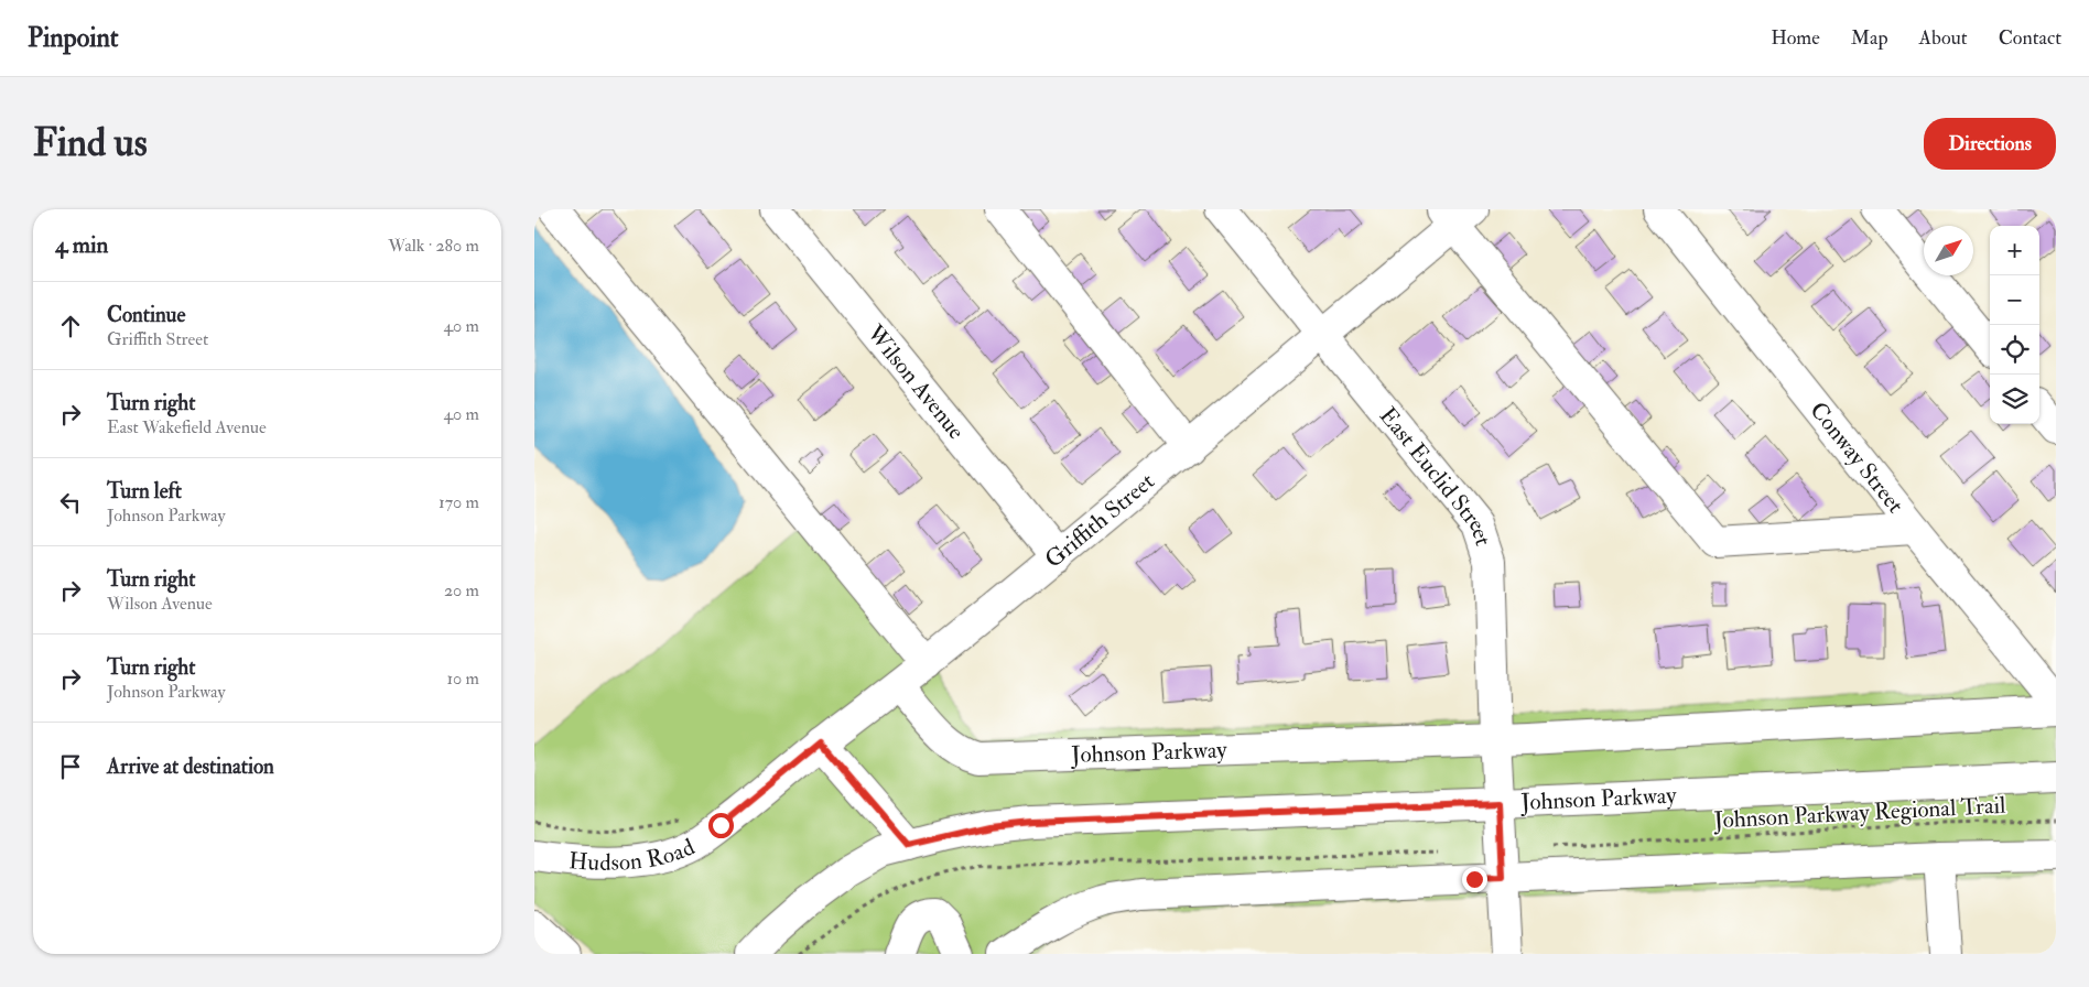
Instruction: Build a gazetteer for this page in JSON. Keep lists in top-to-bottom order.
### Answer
{
  "streets": {
    "street": [
      "Wilson Avenue",
      "Conway Street",
      "East Euclid Street",
      "Griffith Street",
      "Johnson Parkway",
      "Hudson Road"
    ],
    "path": ["Johnson Parkway Regional Trail"]
  },
  "crossings": [
    ["Wilson Avenue", "Griffith Street"],
    ["East Euclid Street", "Griffith Street"],
    ["East Euclid Street", "Johnson Parkway"],
    ["Griffith Street", "Johnson Parkway"],
    ["Griffith Street", "Hudson Road"]
  ],
  "north": "top right",
  "page": {
    "header": "Pinpoint",
    "nav": [
      "Home",
      "Map",
      "About",
      "Contact"
    ],
    "buttons": "Directions",
    "title": "Find us",
    "heading": ["4 min", "Walk · 280 m"],
    "map_buttons": ["+", "−"],
    "list": [
      ["Continue", "Griffith Street", "40 m"],
      ["Turn right", "East Wakefield Avenue", "40 m"],
      ["Turn left", "Johnson Parkway", "170 m"],
      ["Turn right", "Wilson Avenue", "20 m"],
      ["Turn right", "Johnson Parkway", "10 m"],
      "Arrive at destination"
    ]
  }
}
